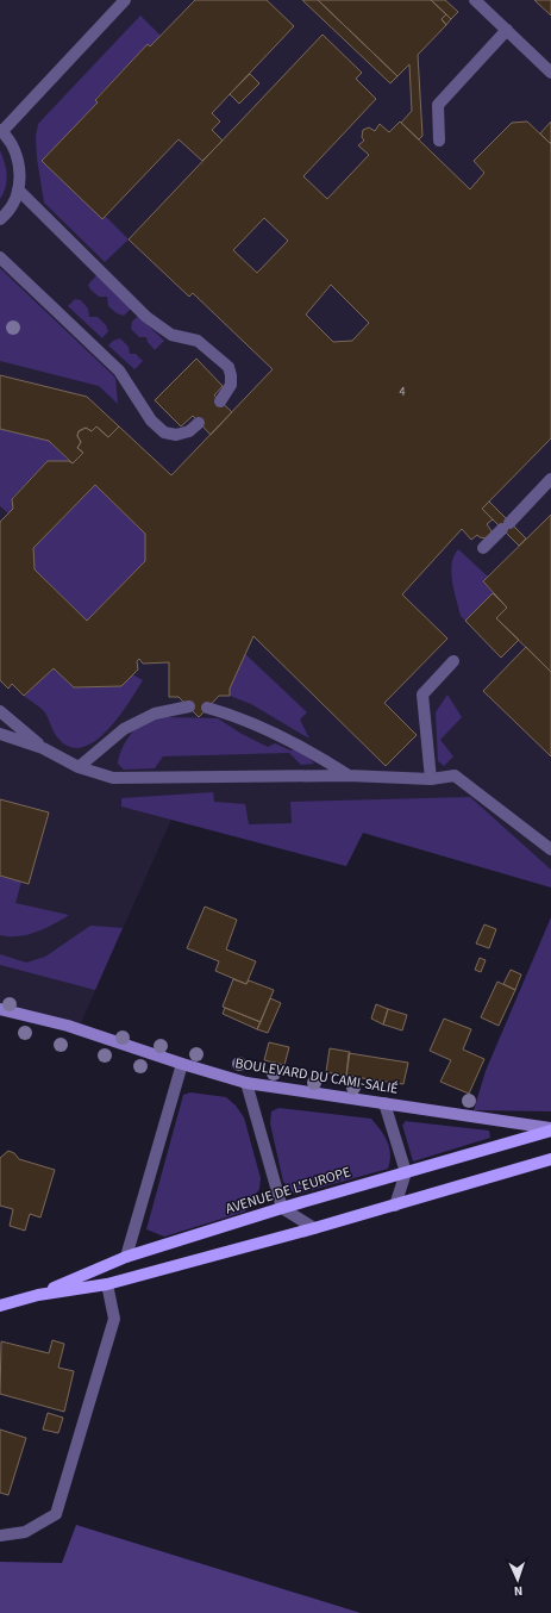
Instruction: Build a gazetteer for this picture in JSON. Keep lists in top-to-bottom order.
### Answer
{
  "streets": {
    "main road": ["AVENUE DE L'EUROPE"],
    "street": ["BOULEVARD DU CAMI-SALIÉ"]
  },
  "crossings": [
    ["BOULEVARD DU CAMI-SALIÉ", "AVENUE DE L'EUROPE"]
  ],
  "house_numbers": ["4"],
  "north": "bottom"
}
